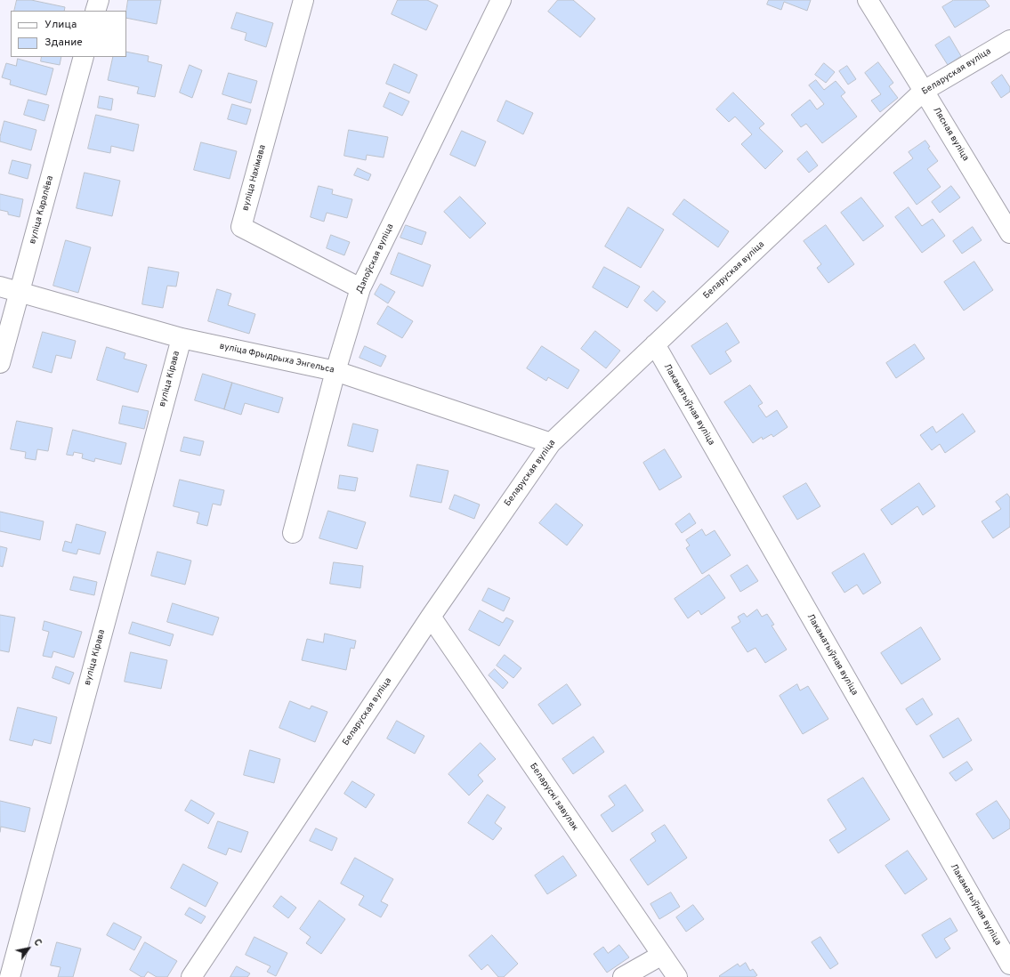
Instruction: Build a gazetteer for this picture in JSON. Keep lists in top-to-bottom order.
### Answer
{
  "streets": {
    "street": [
      "Беларуская вуліца",
      "Лясная вуліца",
      "вуліца Нахімава",
      "вуліца Каралёва",
      "Дэпоўская вуліца",
      "вуліца Фрыдрыха Энгельса",
      "вуліца Кірава",
      "Лакаматыўная вуліца",
      "Беларускі завулак"
    ]
  },
  "crossings": [
    ["Беларуская вуліца", "Лясная вуліца"],
    ["Беларуская вуліца", "вуліца Фрыдрыха Энгельса"],
    ["Беларуская вуліца", "Лакаматыўная вуліца"],
    ["Беларуская вуліца", "Беларускі завулак"],
    ["вуліца Нахімава", "Дэпоўская вуліца"],
    ["вуліца Каралёва", "вуліца Фрыдрыха Энгельса"],
    ["Дэпоўская вуліца", "вуліца Фрыдрыха Энгельса"],
    ["вуліца Фрыдрыха Энгельса", "вуліца Кірава"]
  ],
  "legend": ["Улица", "Здание"],
  "north": "top right"
}
